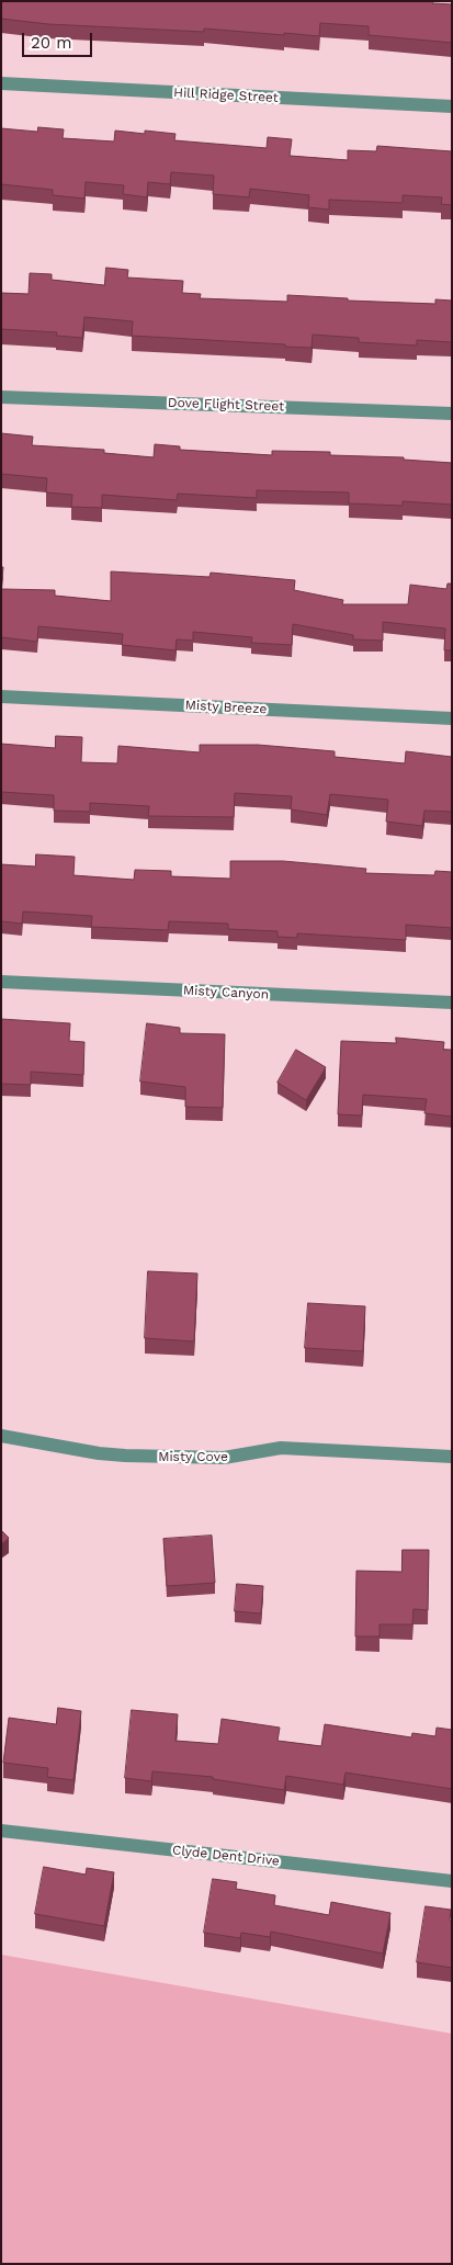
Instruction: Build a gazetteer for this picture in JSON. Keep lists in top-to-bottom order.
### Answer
{
  "streets": {
    "street": [
      "Hill Ridge Street",
      "Dove Flight Street",
      "Misty Breeze",
      "Misty Canyon",
      "Misty Cove",
      "Clyde Dent Drive"
    ]
  },
  "scale_bar": "20 m"
}
